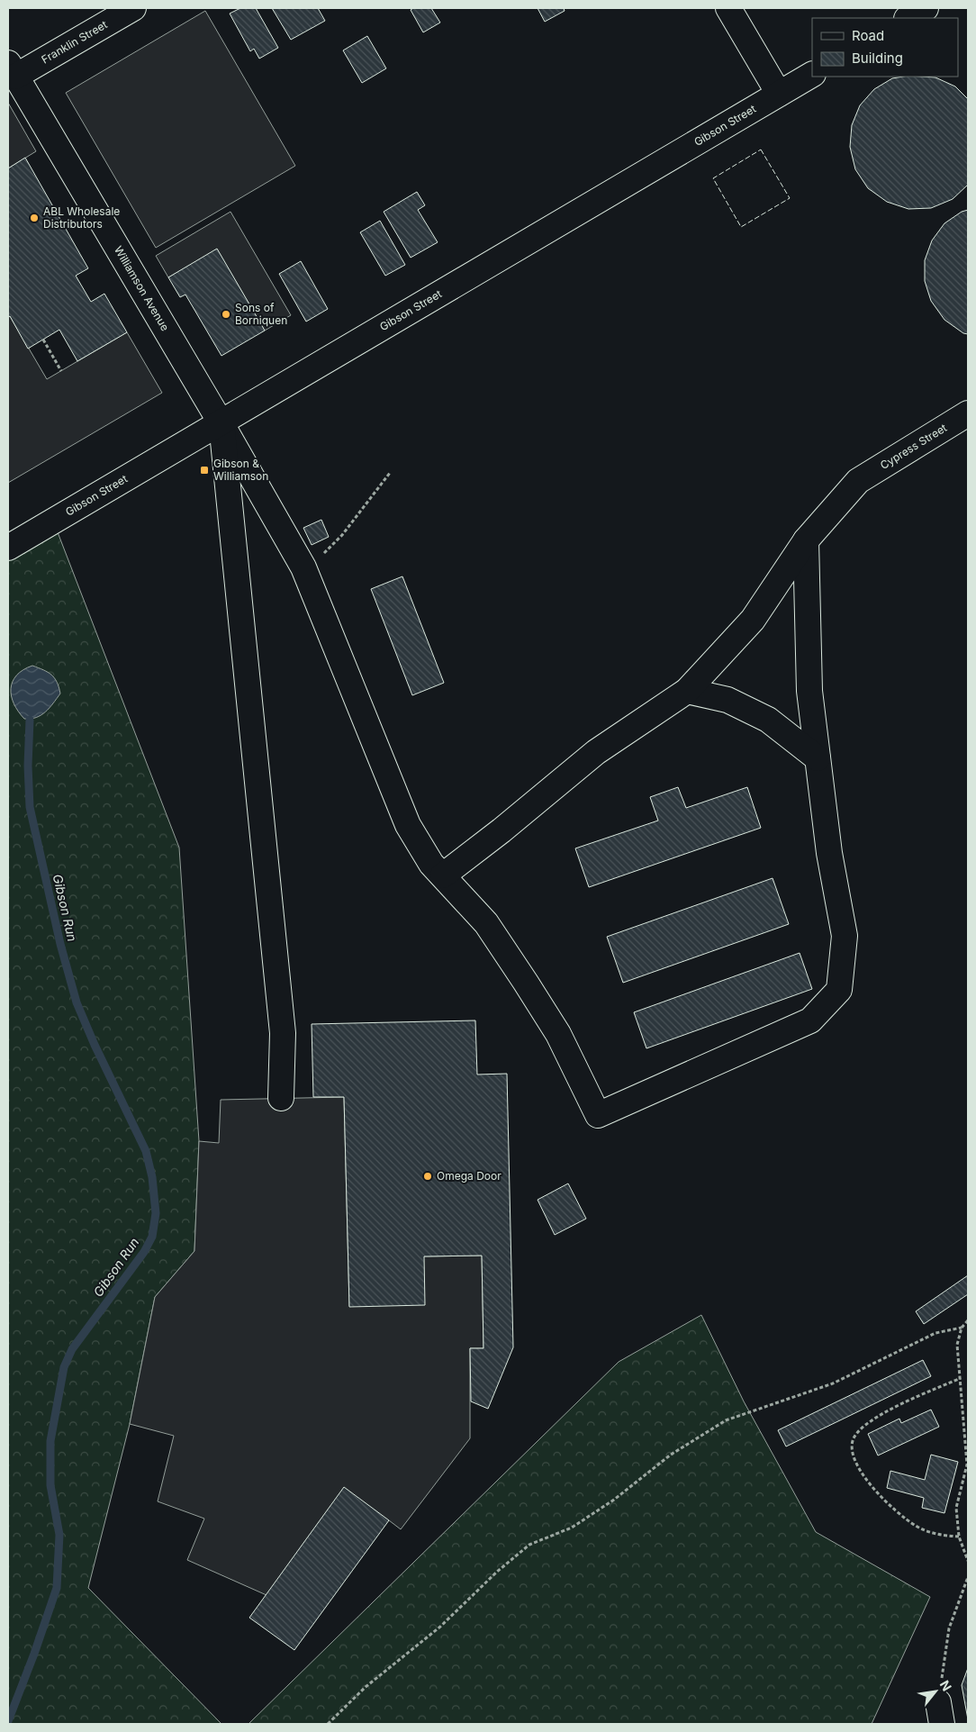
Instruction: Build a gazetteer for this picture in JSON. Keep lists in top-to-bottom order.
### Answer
{
  "streets": {
    "street": [
      "Franklin Street",
      "Gibson Street",
      "Williamson Avenue",
      "Cypress Street"
    ]
  },
  "crossings": [
    ["Franklin Street", "Williamson Avenue"],
    ["Gibson Street", "Williamson Avenue"],
    ["Williamson Avenue", "Cypress Street"]
  ],
  "water": ["Gibson Run"],
  "places": {
    "other": ["ABL Wholesale Distributors", "Sons of Borniquen", "Omega Door"],
    "transit": ["Gibson & Williamson"]
  },
  "legend": ["Road", "Building"],
  "north": "top right"
}
